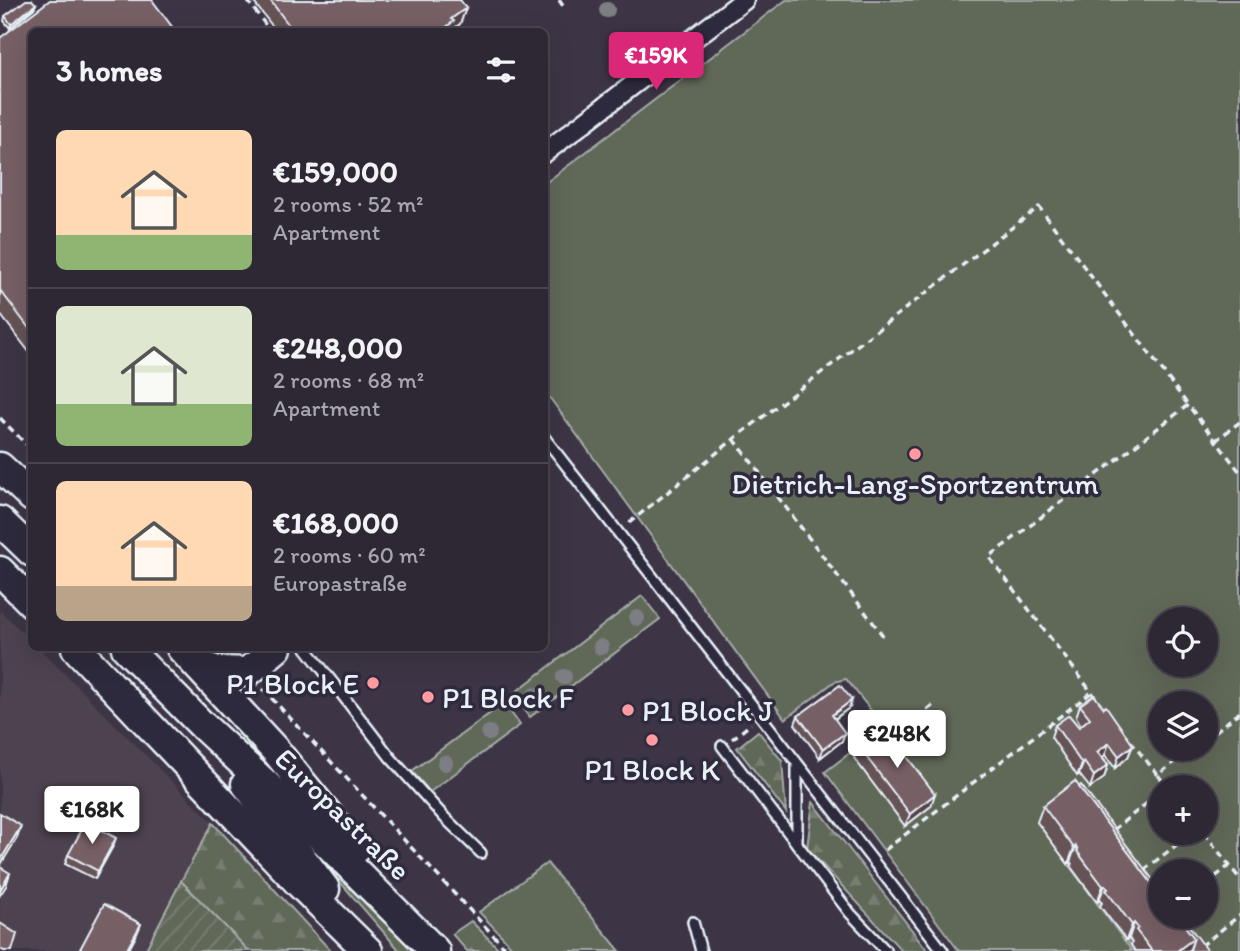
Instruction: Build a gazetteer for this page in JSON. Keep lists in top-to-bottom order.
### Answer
{
  "streets": {
    "main road": ["Europastraße"]
  },
  "places": [
    "Dietrich-Lang-Sportzentrum",
    "P1 Block E",
    "P1 Block F",
    "P1 Block J",
    "P1 Block K"
  ],
  "page": {
    "heading": "3 homes",
    "price": ["€159K", "€248K", "€168K"],
    "list": [
      {
        "name": "€159,000",
        "note": "2 rooms · 52 m² · Apartment"
      },
      {
        "name": "€248,000",
        "note": "2 rooms · 68 m² · Apartment"
      },
      {
        "name": "€168,000",
        "note": "2 rooms · 60 m² · Europastraße"
      }
    ],
    "map_buttons": ["+", "−"]
  }
}
